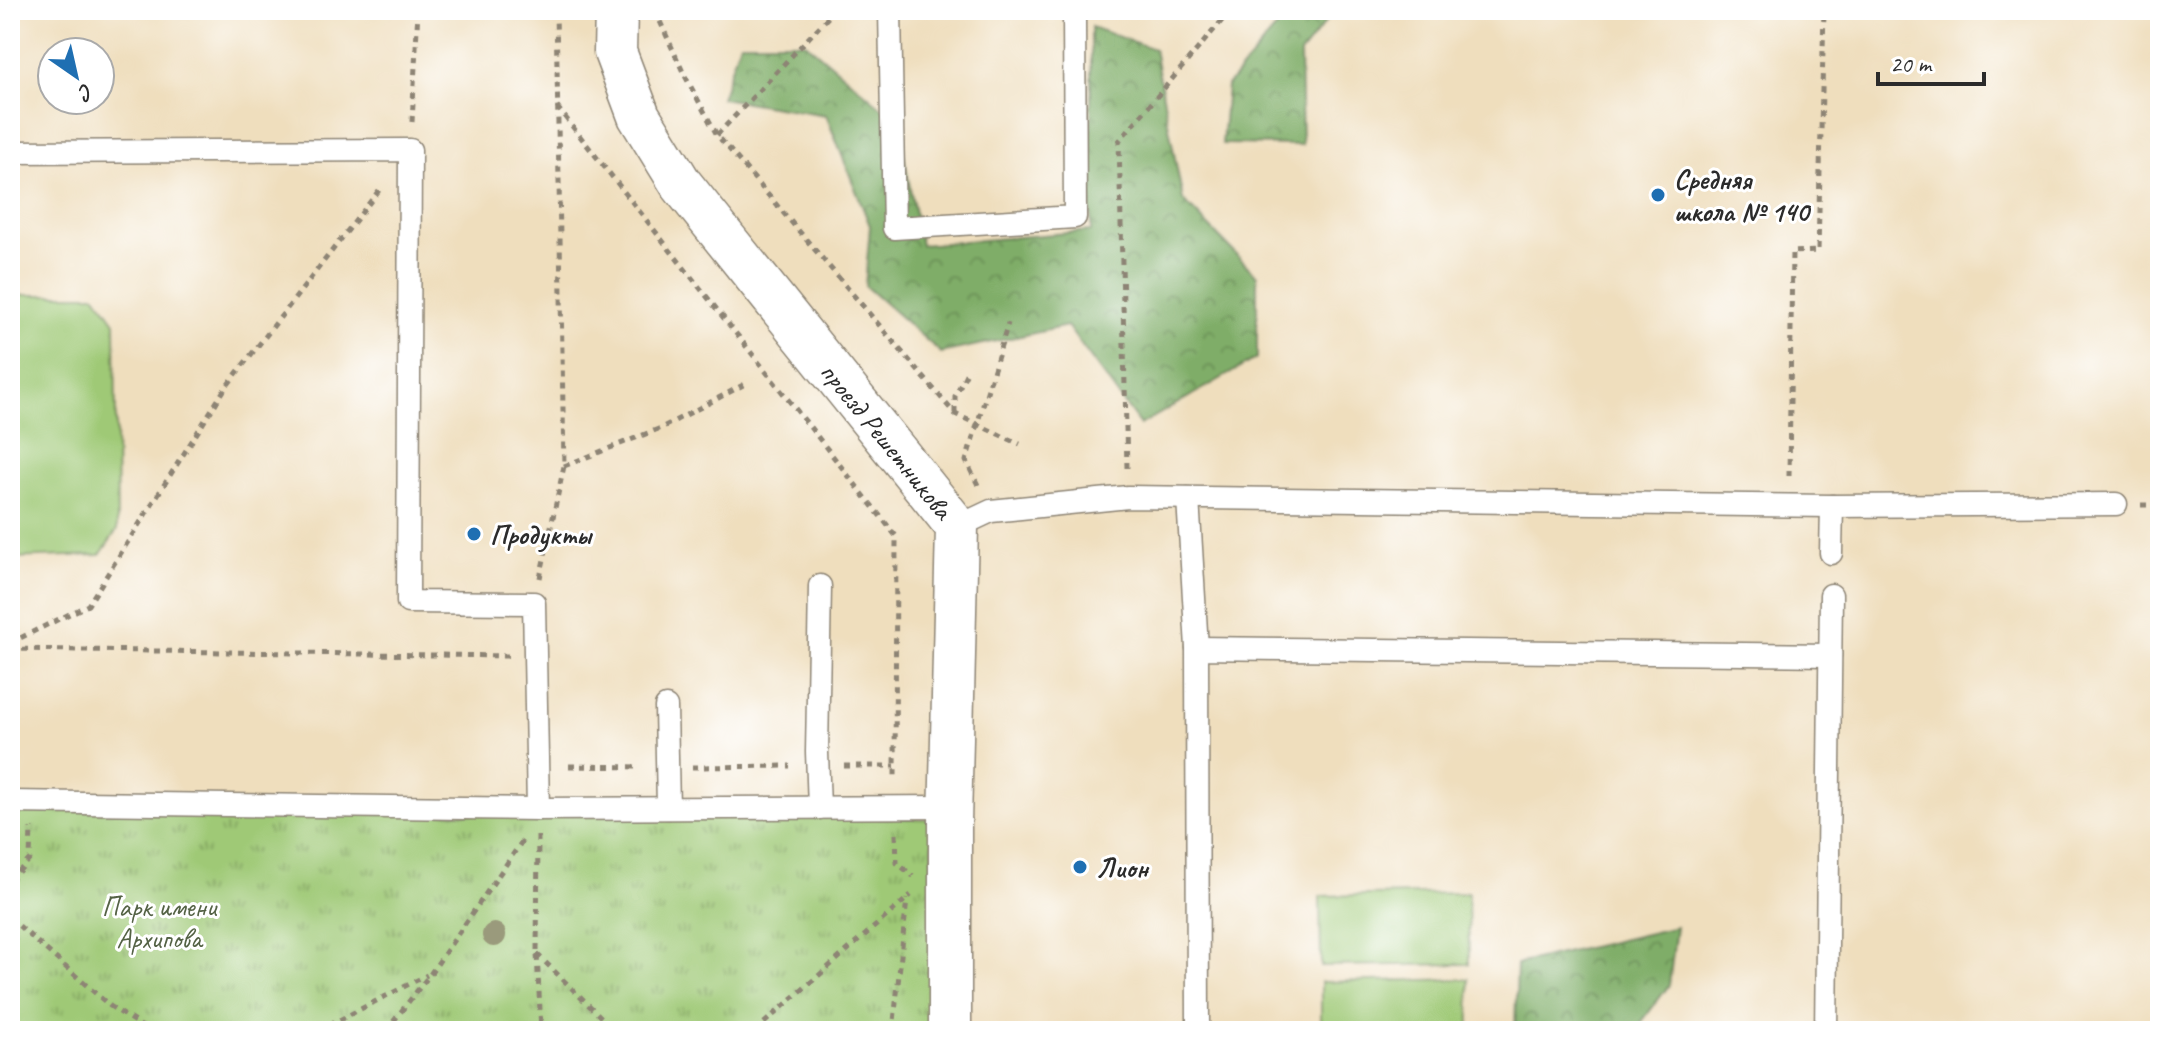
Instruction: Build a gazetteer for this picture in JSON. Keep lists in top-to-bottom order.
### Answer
{
  "streets": {
    "street": ["проезд Решетникова"]
  },
  "parks": ["Парк имени Архипова"],
  "places": ["Средняя школа № 140", "Продукты", "Лион"],
  "scale_bar": "20 m",
  "north": "bottom right"
}
